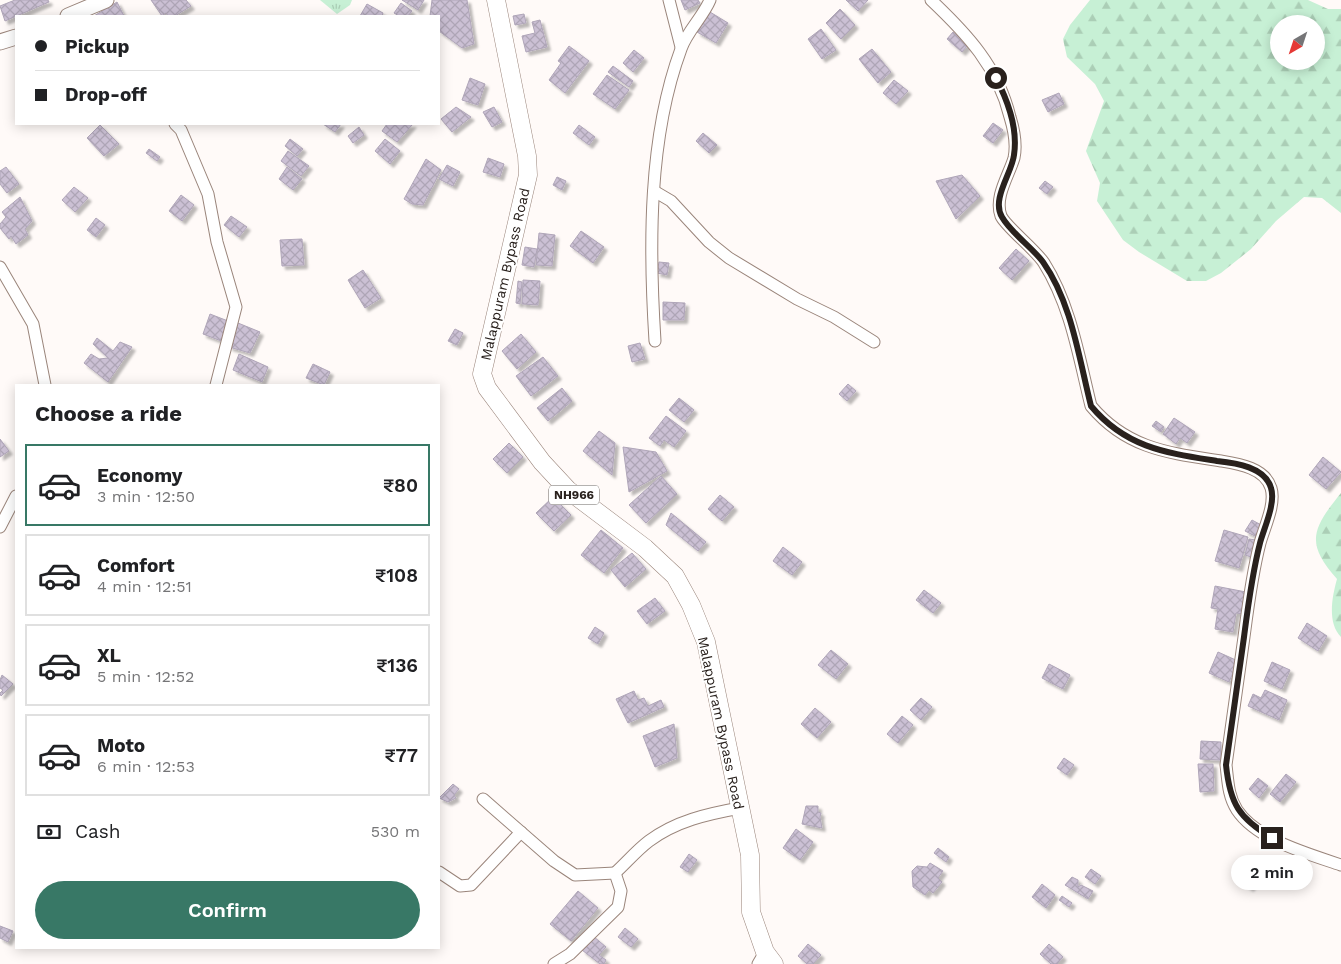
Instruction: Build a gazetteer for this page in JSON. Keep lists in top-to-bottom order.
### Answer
{
  "streets": {
    "highway": ["Malappuram Bypass Road", "NH966"]
  },
  "north": "bottom left",
  "page": {
    "banner": ["Pickup", "Drop-off"],
    "heading": "Choose a ride",
    "list": [
      {
        "name": "Economy",
        "note": "3 min · 12:50",
        "value": "₹80"
      },
      {
        "name": "Comfort",
        "note": "4 min · 12:51",
        "value": "₹108"
      },
      {
        "name": "XL",
        "note": "5 min · 12:52",
        "value": "₹136"
      },
      {
        "name": "Moto",
        "note": "6 min · 12:53",
        "value": "₹77"
      }
    ],
    "pay": ["Cash", "530 m"],
    "bubble": "2 min",
    "buttons": "Confirm"
  }
}
